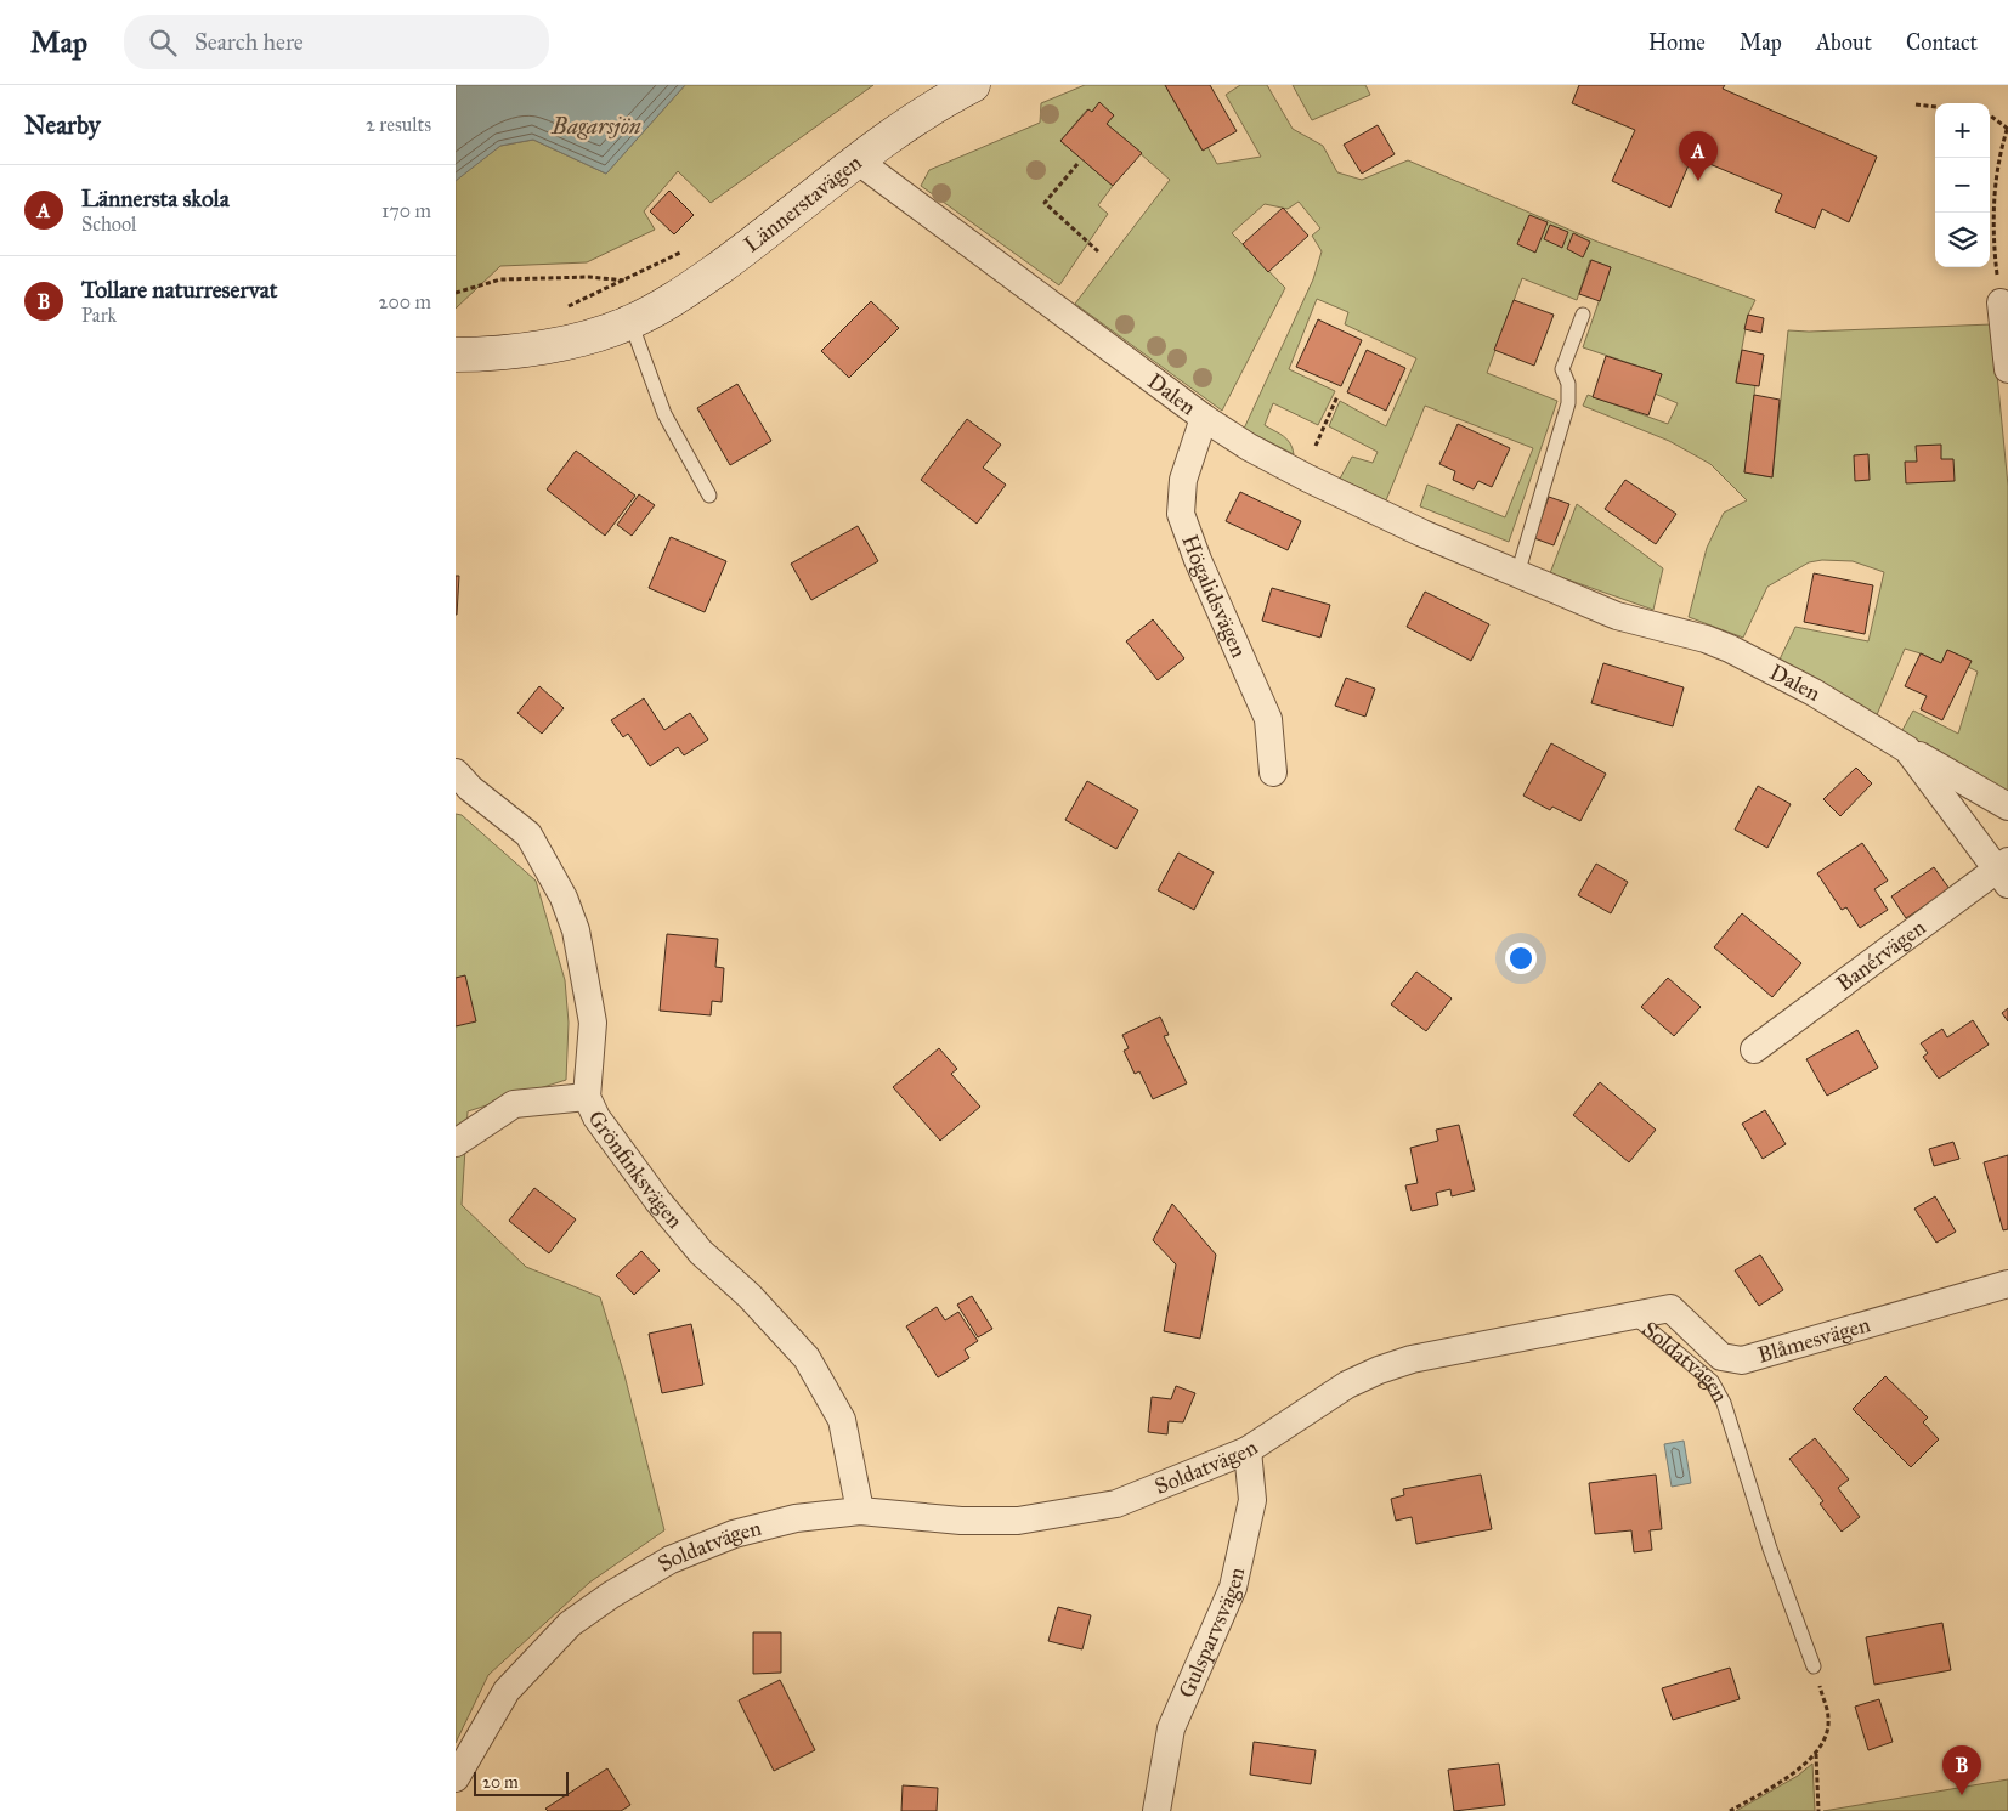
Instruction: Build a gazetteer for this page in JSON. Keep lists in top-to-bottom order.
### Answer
{
  "streets": {
    "main road": ["Lännerstavägen"],
    "street": [
      "Dalen",
      "Högalidsvägen",
      "Banérvägen",
      "Grönfinksvägen",
      "Blåmesvägen",
      "Soldatvägen",
      "Gulsparvsvägen"
    ]
  },
  "crossings": [
    ["Lännerstavägen", "Dalen"],
    ["Dalen", "Högalidsvägen"],
    ["Dalen", "Banérvägen"],
    ["Grönfinksvägen", "Soldatvägen"],
    ["Blåmesvägen", "Soldatvägen"],
    ["Soldatvägen", "Gulsparvsvägen"]
  ],
  "water": ["Bagarsjön"],
  "scale_bar": "20 m",
  "page": {
    "header": "Map",
    "search": "Search here",
    "nav": [
      "Home",
      "Map",
      "About",
      "Contact"
    ],
    "heading": ["Nearby", "2 results"],
    "map_buttons": ["+", "−"],
    "pins": ["A", "B"],
    "list": [
      {
        "mark": "A",
        "name": "Lännersta skola",
        "note": "School",
        "value": "170 m"
      },
      {
        "mark": "B",
        "name": "Tollare naturreservat",
        "note": "Park",
        "value": "200 m"
      }
    ],
    "scale": "20 m"
  }
}
